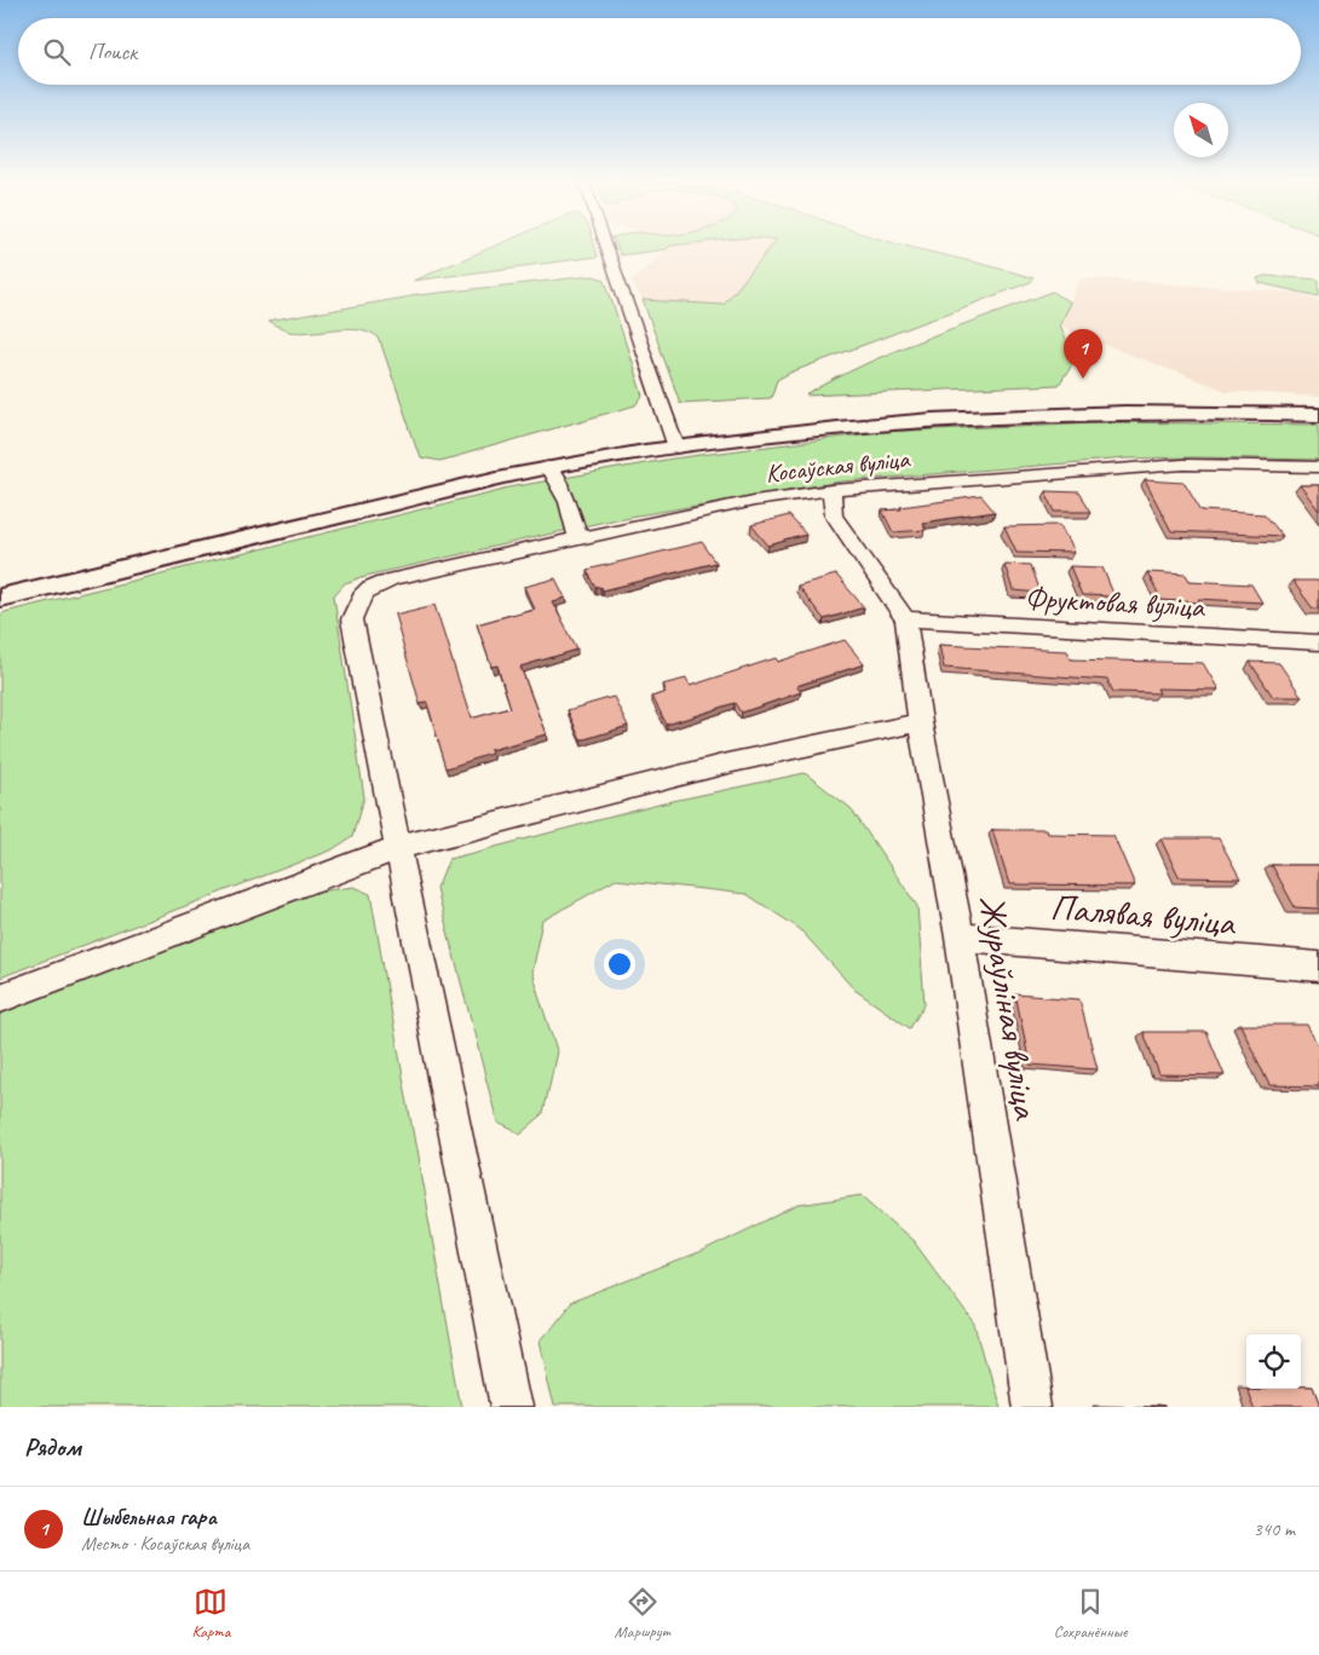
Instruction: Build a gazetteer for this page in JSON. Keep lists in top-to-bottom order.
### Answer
{
  "streets": {
    "street": [
      "Косаўская вуліца",
      "Фруктовая вуліца",
      "Палявая вуліца",
      "Жураўліная вуліца"
    ]
  },
  "crossings": [
    ["Фруктовая вуліца", "Жураўліная вуліца"],
    ["Палявая вуліца", "Жураўліная вуліца"]
  ],
  "north": "top left",
  "page": {
    "search": "Поиск",
    "pins": "1",
    "heading": "Рядом",
    "list": [
      {
        "mark": "1",
        "name": "Шыбельная гара",
        "note": "Место · Косаўская вуліца",
        "value": "340 m"
      }
    ],
    "nav": ["Карта", "Маршрут", "Сохранённые"]
  }
}
